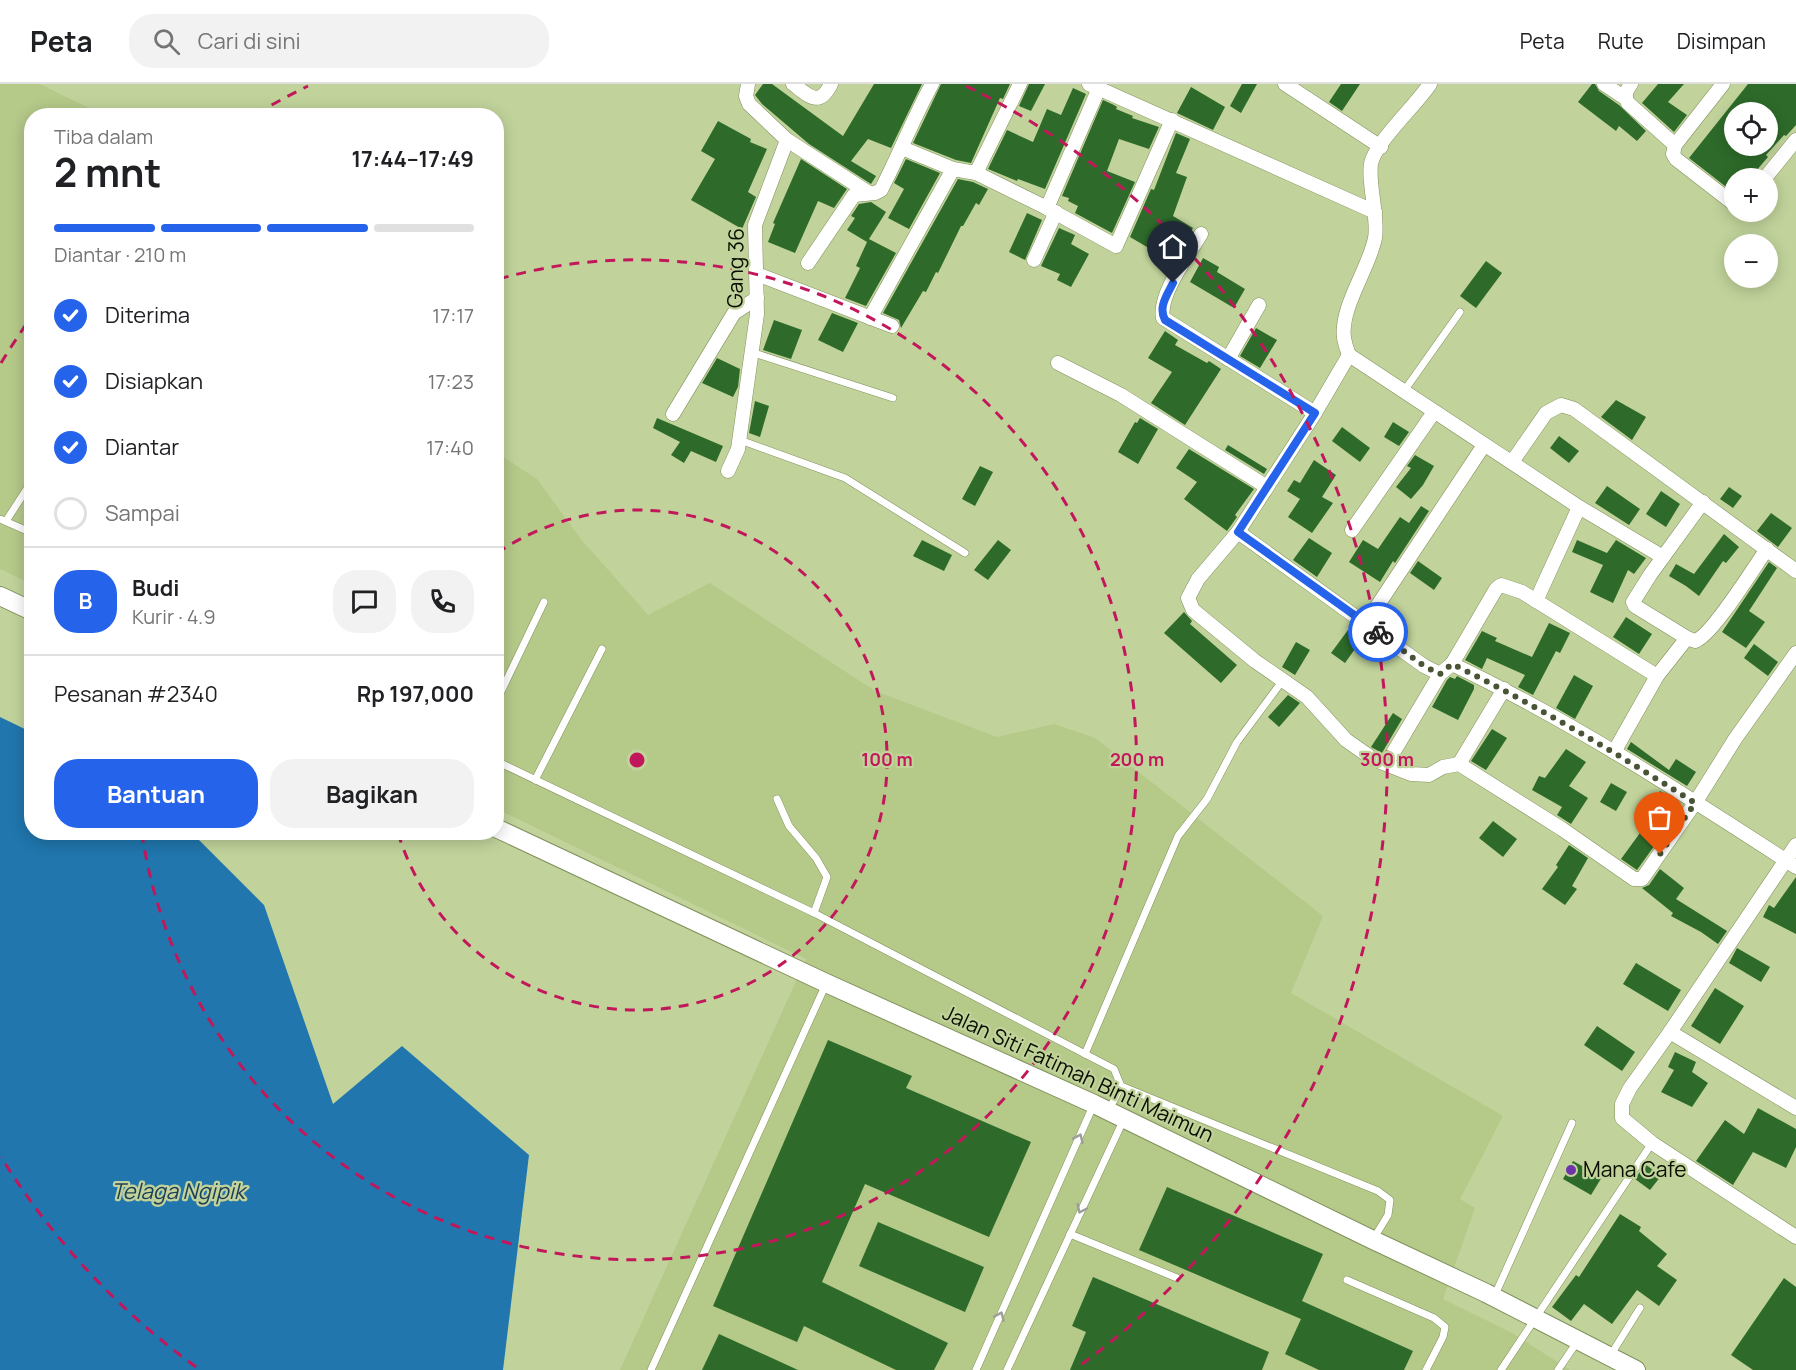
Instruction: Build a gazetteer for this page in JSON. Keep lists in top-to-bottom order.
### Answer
{
  "streets": {
    "street": ["Gang 36", "Jalan Siti Fatimah Binti Maimun"]
  },
  "water": ["Telaga Ngipik"],
  "places": ["Mana Cafe"],
  "page": {
    "header": "Peta",
    "search": "Cari di sini",
    "nav": ["Peta", "Rute", "Disimpan"],
    "map_buttons": ["+", "−"],
    "heading": ["2 mnt", "Tiba dalam", "17:44–17:49"],
    "panel": [
      "Budi",
      "Kurir · 4.9",
      "Pesanan #2340",
      "Rp 197,000"
    ],
    "bar": "Diantar · 210 m",
    "list": [
      ["Diterima", "17:17"],
      ["Disiapkan", "17:23"],
      ["Diantar", "17:40"],
      "Sampai"
    ],
    "round": "B",
    "buttons": ["Bantuan", "Bagikan"]
  },
  "rings": ["100 m", "200 m", "300 m"]
}
